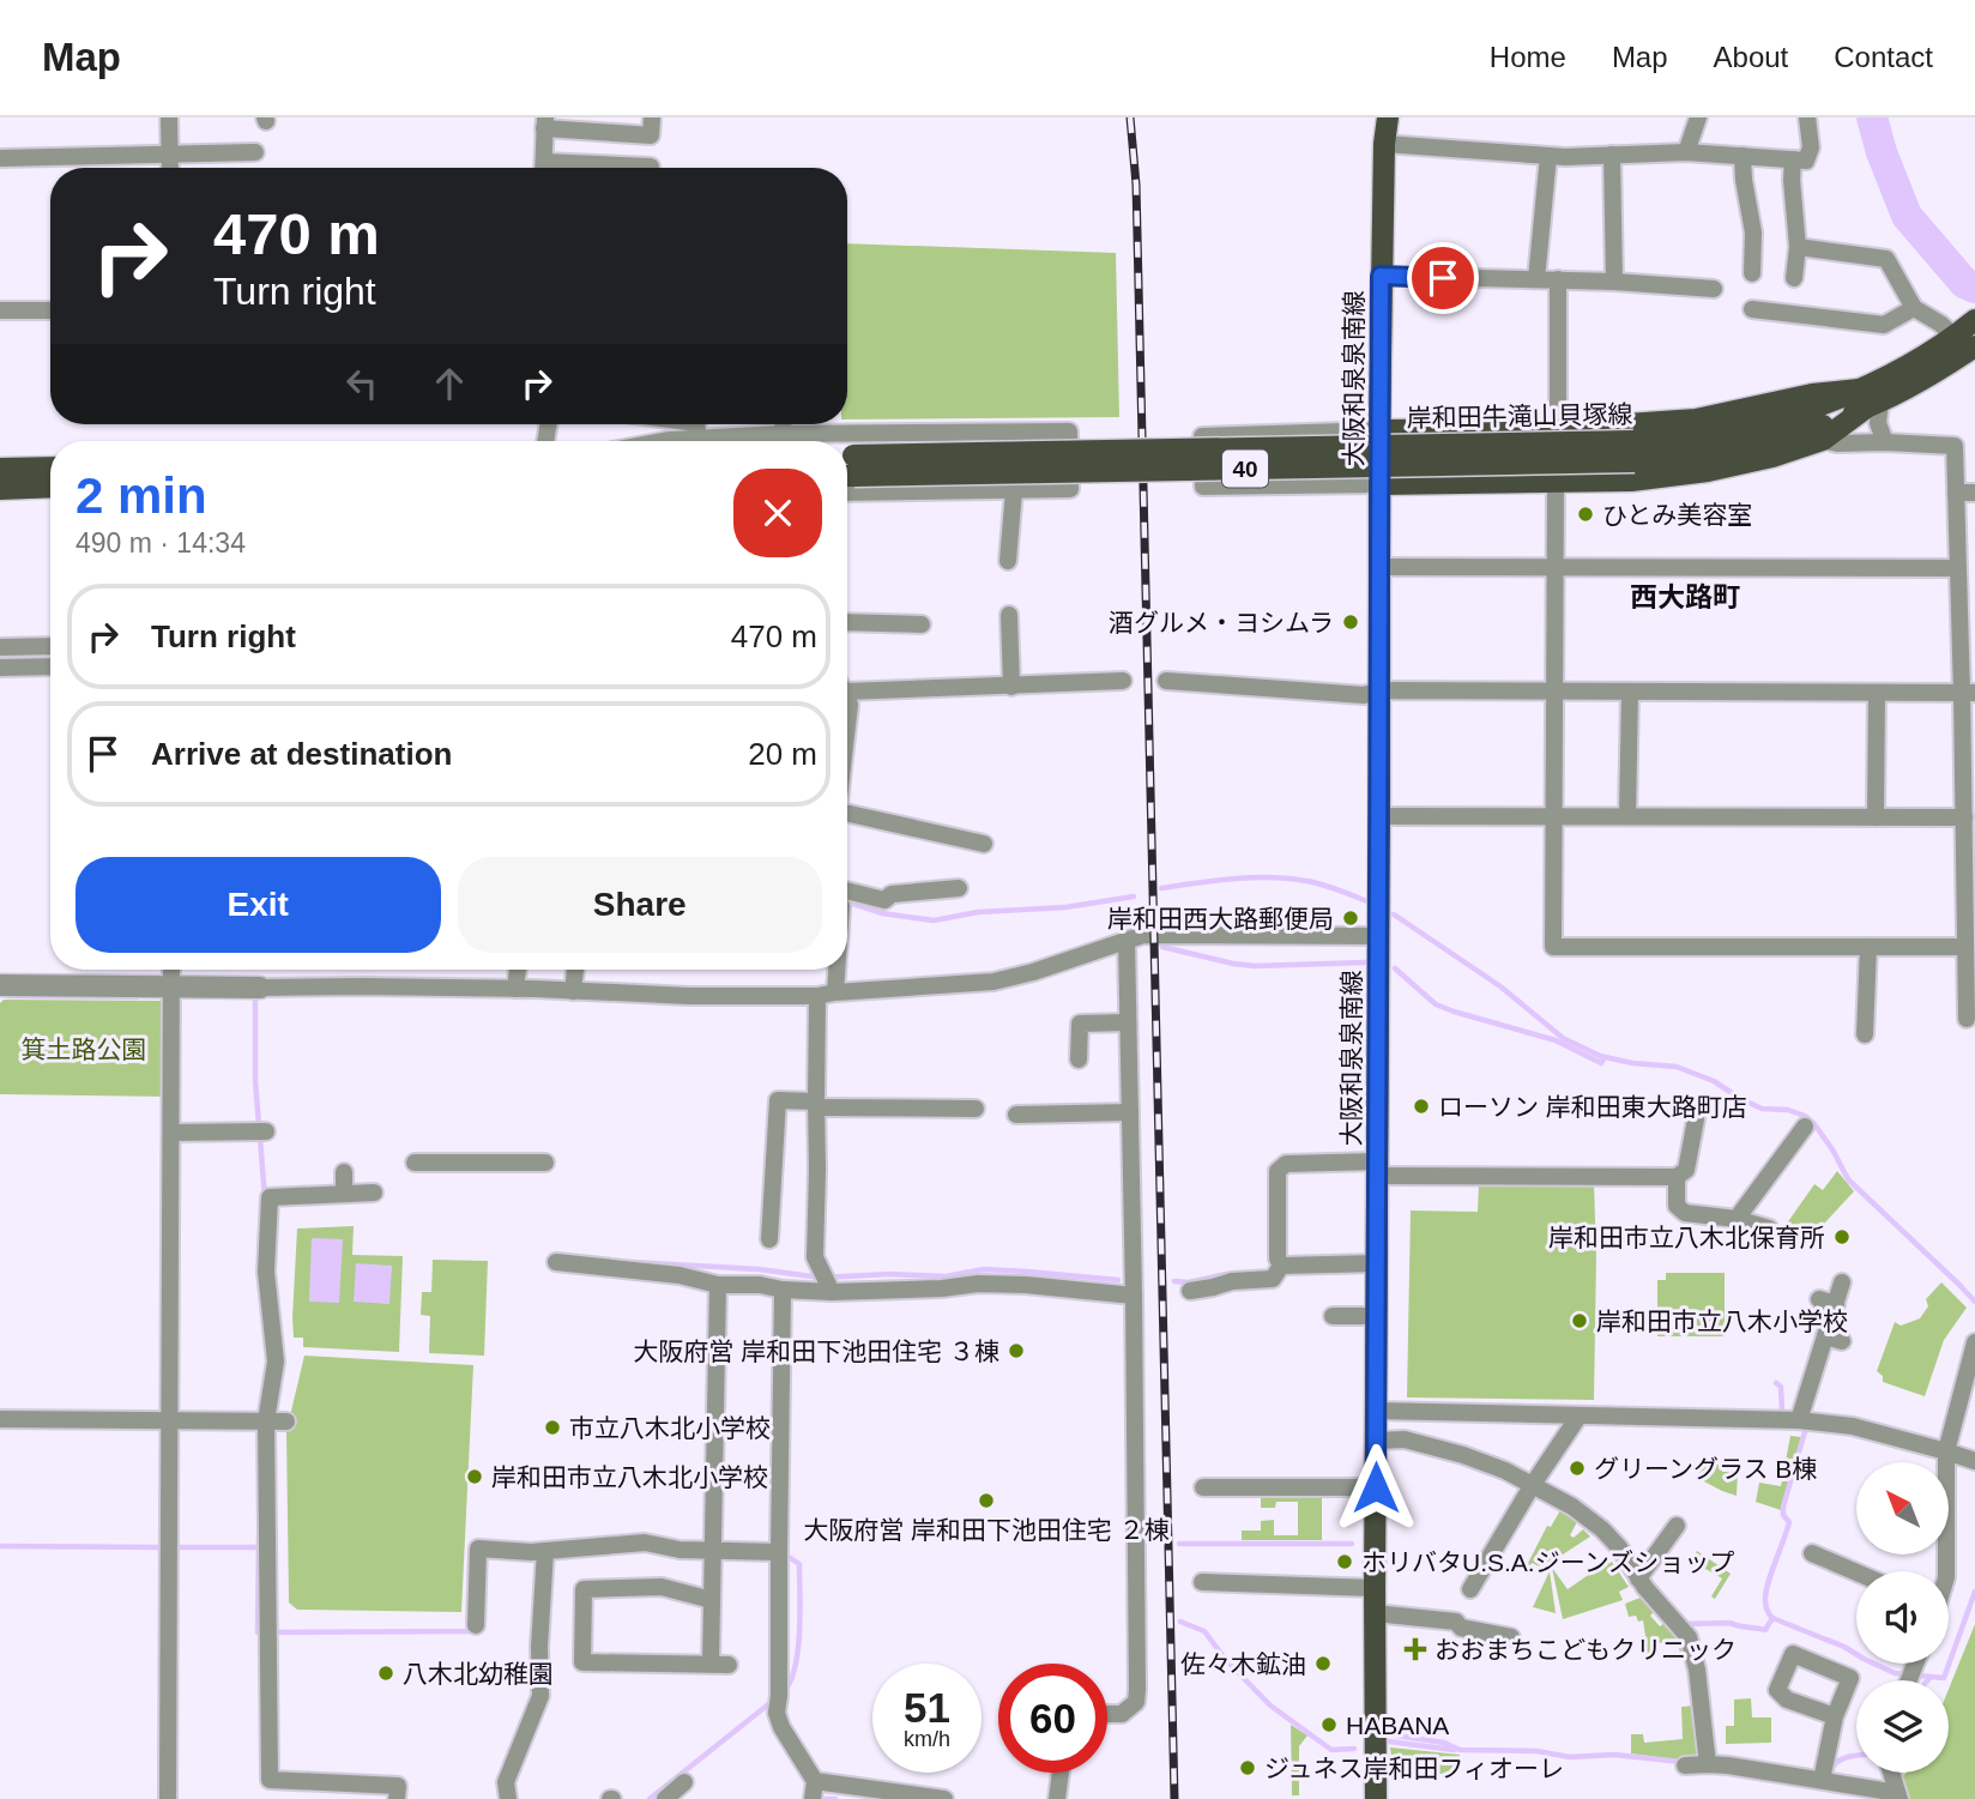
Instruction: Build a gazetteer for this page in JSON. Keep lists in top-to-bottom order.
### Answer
{
  "streets": {
    "main road": ["大阪和泉泉南線", "岸和田牛滝山貝塚線", "40"]
  },
  "districts": ["西大路町"],
  "parks": ["箕土路公園"],
  "places": {
    "other": [
      "ひとみ美容室",
      "酒グルメ・ヨシムラ",
      "岸和田西大路郵便局",
      "ローソン 岸和田東大路町店",
      "岸和田市立八木北保育所",
      "岸和田市立八木小学校",
      "大阪府営 岸和田下池田住宅 ３棟",
      "市立八木北小学校",
      "グリーングラス B棟",
      "岸和田市立八木北小学校",
      "大阪府営 岸和田下池田住宅 ２棟",
      "ホリバタU.S.A.ジーンズショップ",
      "佐々木鉱油",
      "八木北幼稚園",
      "HABANA",
      "ジュネス岸和田フィオーレ"
    ],
    "health": ["おおまちこどもクリニック"]
  },
  "north": "top left",
  "page": {
    "header": "Map",
    "nav": [
      "Home",
      "Map",
      "About",
      "Contact"
    ],
    "turn": ["470 m", "Turn right"],
    "heading": ["2 min", "490 m · 14:34"],
    "list": [
      {
        "name": "Turn right",
        "value": "470 m"
      },
      {
        "name": "Arrive at destination",
        "value": "20 m"
      }
    ],
    "buttons": ["Exit", "Share"],
    "speed": "51 km/h",
    "limit": "60"
  }
}
